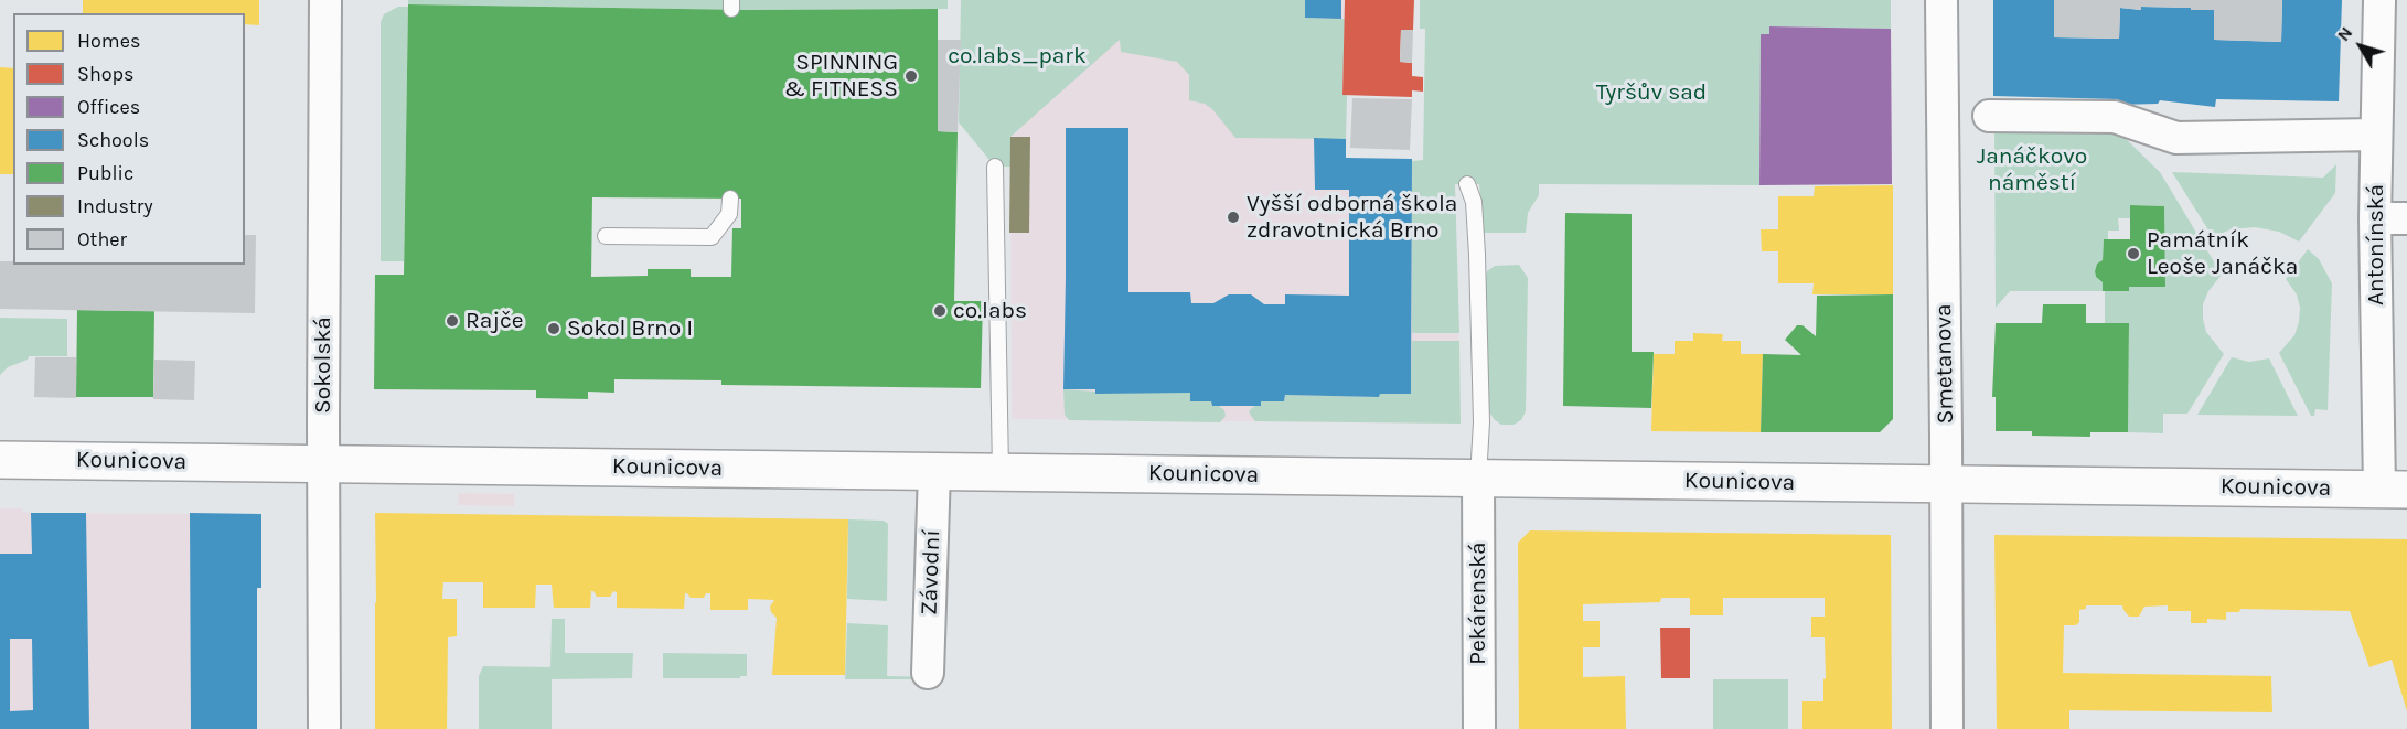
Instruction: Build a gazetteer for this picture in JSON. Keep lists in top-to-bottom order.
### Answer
{
  "streets": {
    "street": [
      "Antonínská",
      "Smetanova",
      "Sokolská",
      "Kounicova",
      "Závodní",
      "Pekárenská"
    ]
  },
  "crossings": [
    ["Antonínská", "Kounicova"],
    ["Smetanova", "Kounicova"],
    ["Sokolská", "Kounicova"],
    ["Kounicova", "Závodní"],
    ["Kounicova", "Pekárenská"]
  ],
  "parks": ["co.labs_park", "Tyršův sad", "Janáčkovo náměstí"],
  "places": [
    "SPINNING & FITNESS",
    "Vyšší odborná škola zdravotnická Brno",
    "Památník Leoše Janáčka",
    "co.labs",
    "Rajče",
    "Sokol Brno I"
  ],
  "legend": [
    "Homes",
    "Shops",
    "Offices",
    "Schools",
    "Public",
    "Industry",
    "Other"
  ],
  "north": "top left"
}
